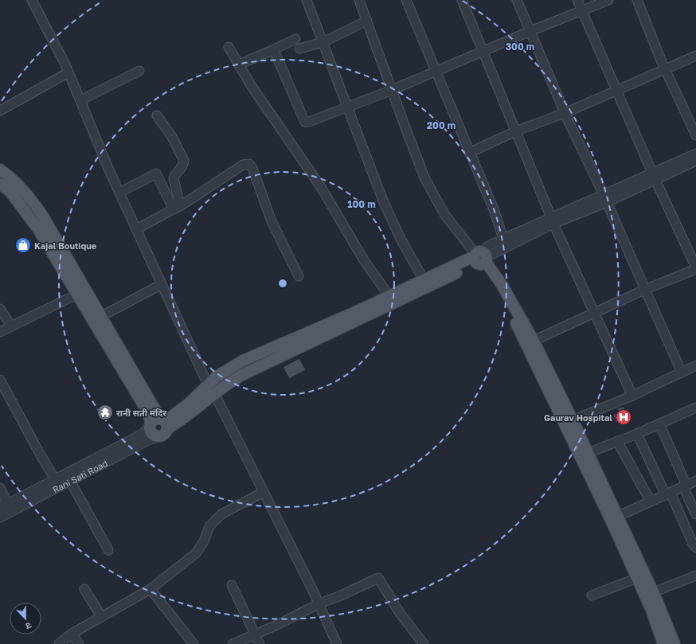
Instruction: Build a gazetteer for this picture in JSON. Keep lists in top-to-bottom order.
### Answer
{
  "streets": {
    "street": ["Rani Sati Road"]
  },
  "places": {
    "shop": ["Kajal Boutique"],
    "temple": ["रानी सती मंदिर"],
    "hospital": ["Gaurav Hospital"]
  },
  "north": "bottom right",
  "rings": ["300 m", "200 m", "100 m"]
}
